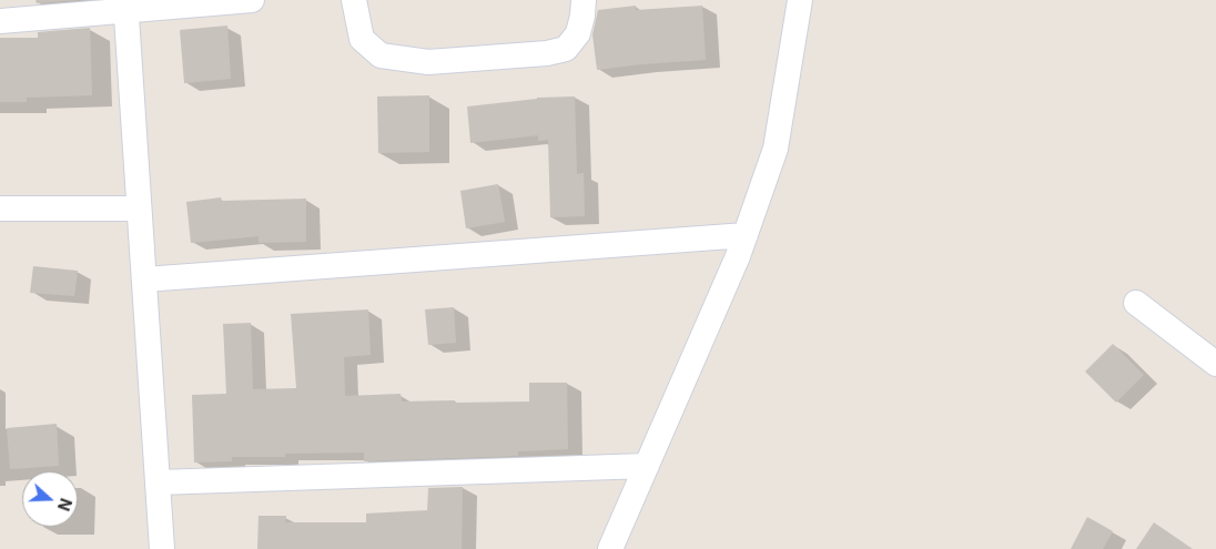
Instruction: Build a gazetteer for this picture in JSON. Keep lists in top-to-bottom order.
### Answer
{
  "north": "right"
}
